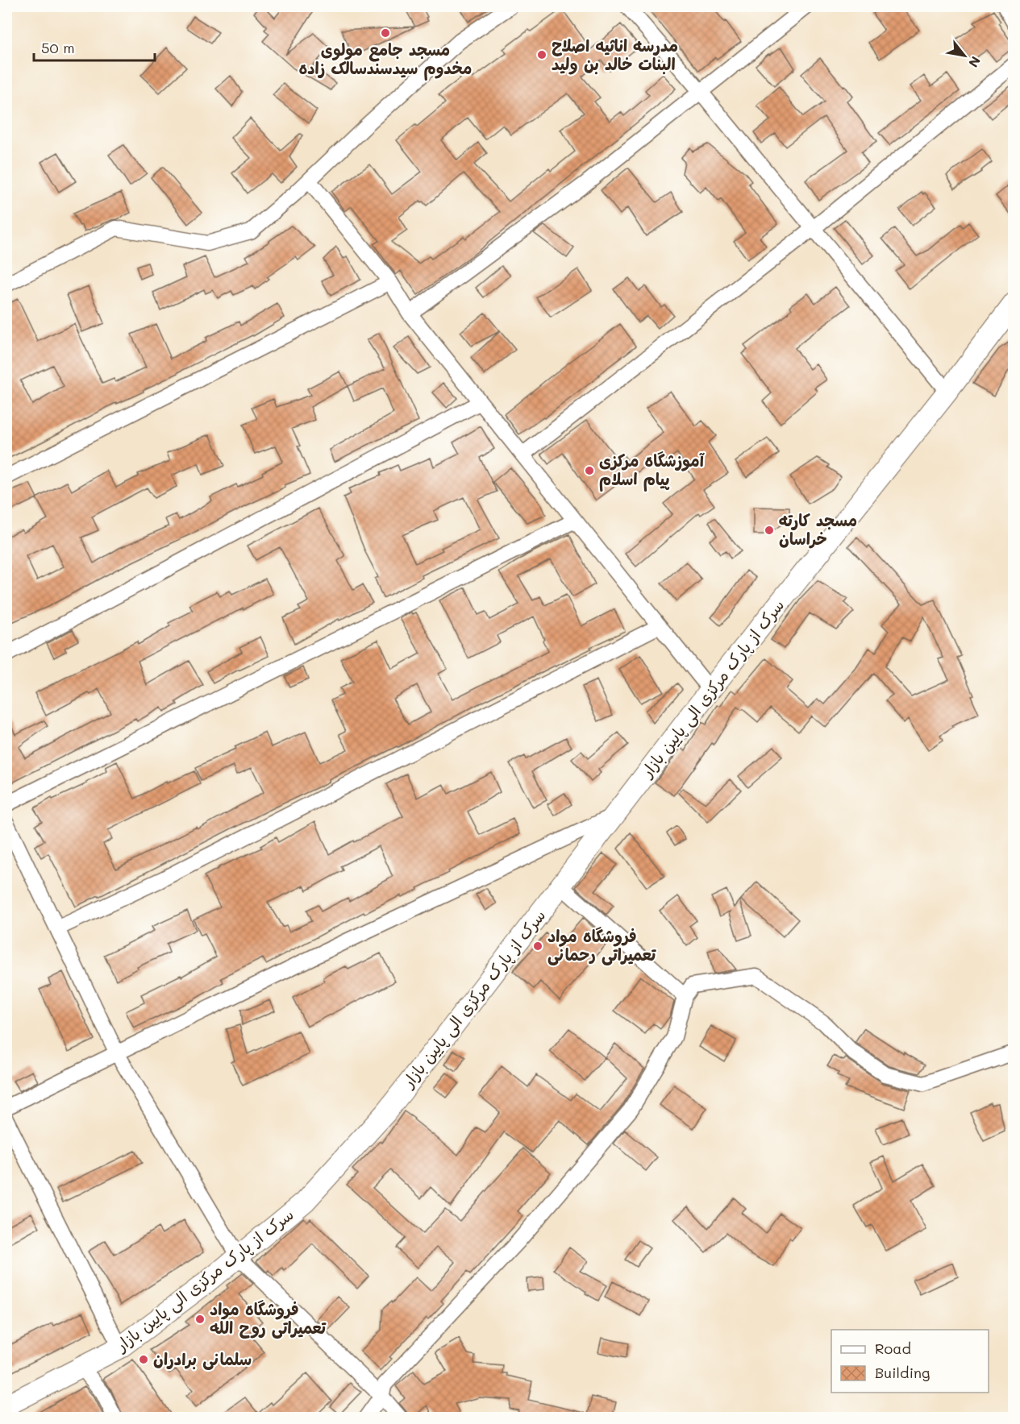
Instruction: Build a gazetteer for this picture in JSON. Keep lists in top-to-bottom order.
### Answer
{
  "streets": {
    "main road": ["سرک از پارک مرکزی الی پایین بازار"]
  },
  "places": [
    "مسجد جامع مولوی مخدوم سیدسندسالک زاده",
    "مدرسه اناثیه اصلاح البنات خالد بن ولید",
    "آموزشگاه مرکزی پیام اسلام",
    "مسجد کارته خراسان",
    "فروشگاه مواد تعمیراتی رحمانی",
    "فروشگاه مواد تعمیراتی روح الله",
    "سلمانی برادران"
  ],
  "legend": ["Road", "Building"],
  "scale_bar": "50 m",
  "north": "bottom right"
}
